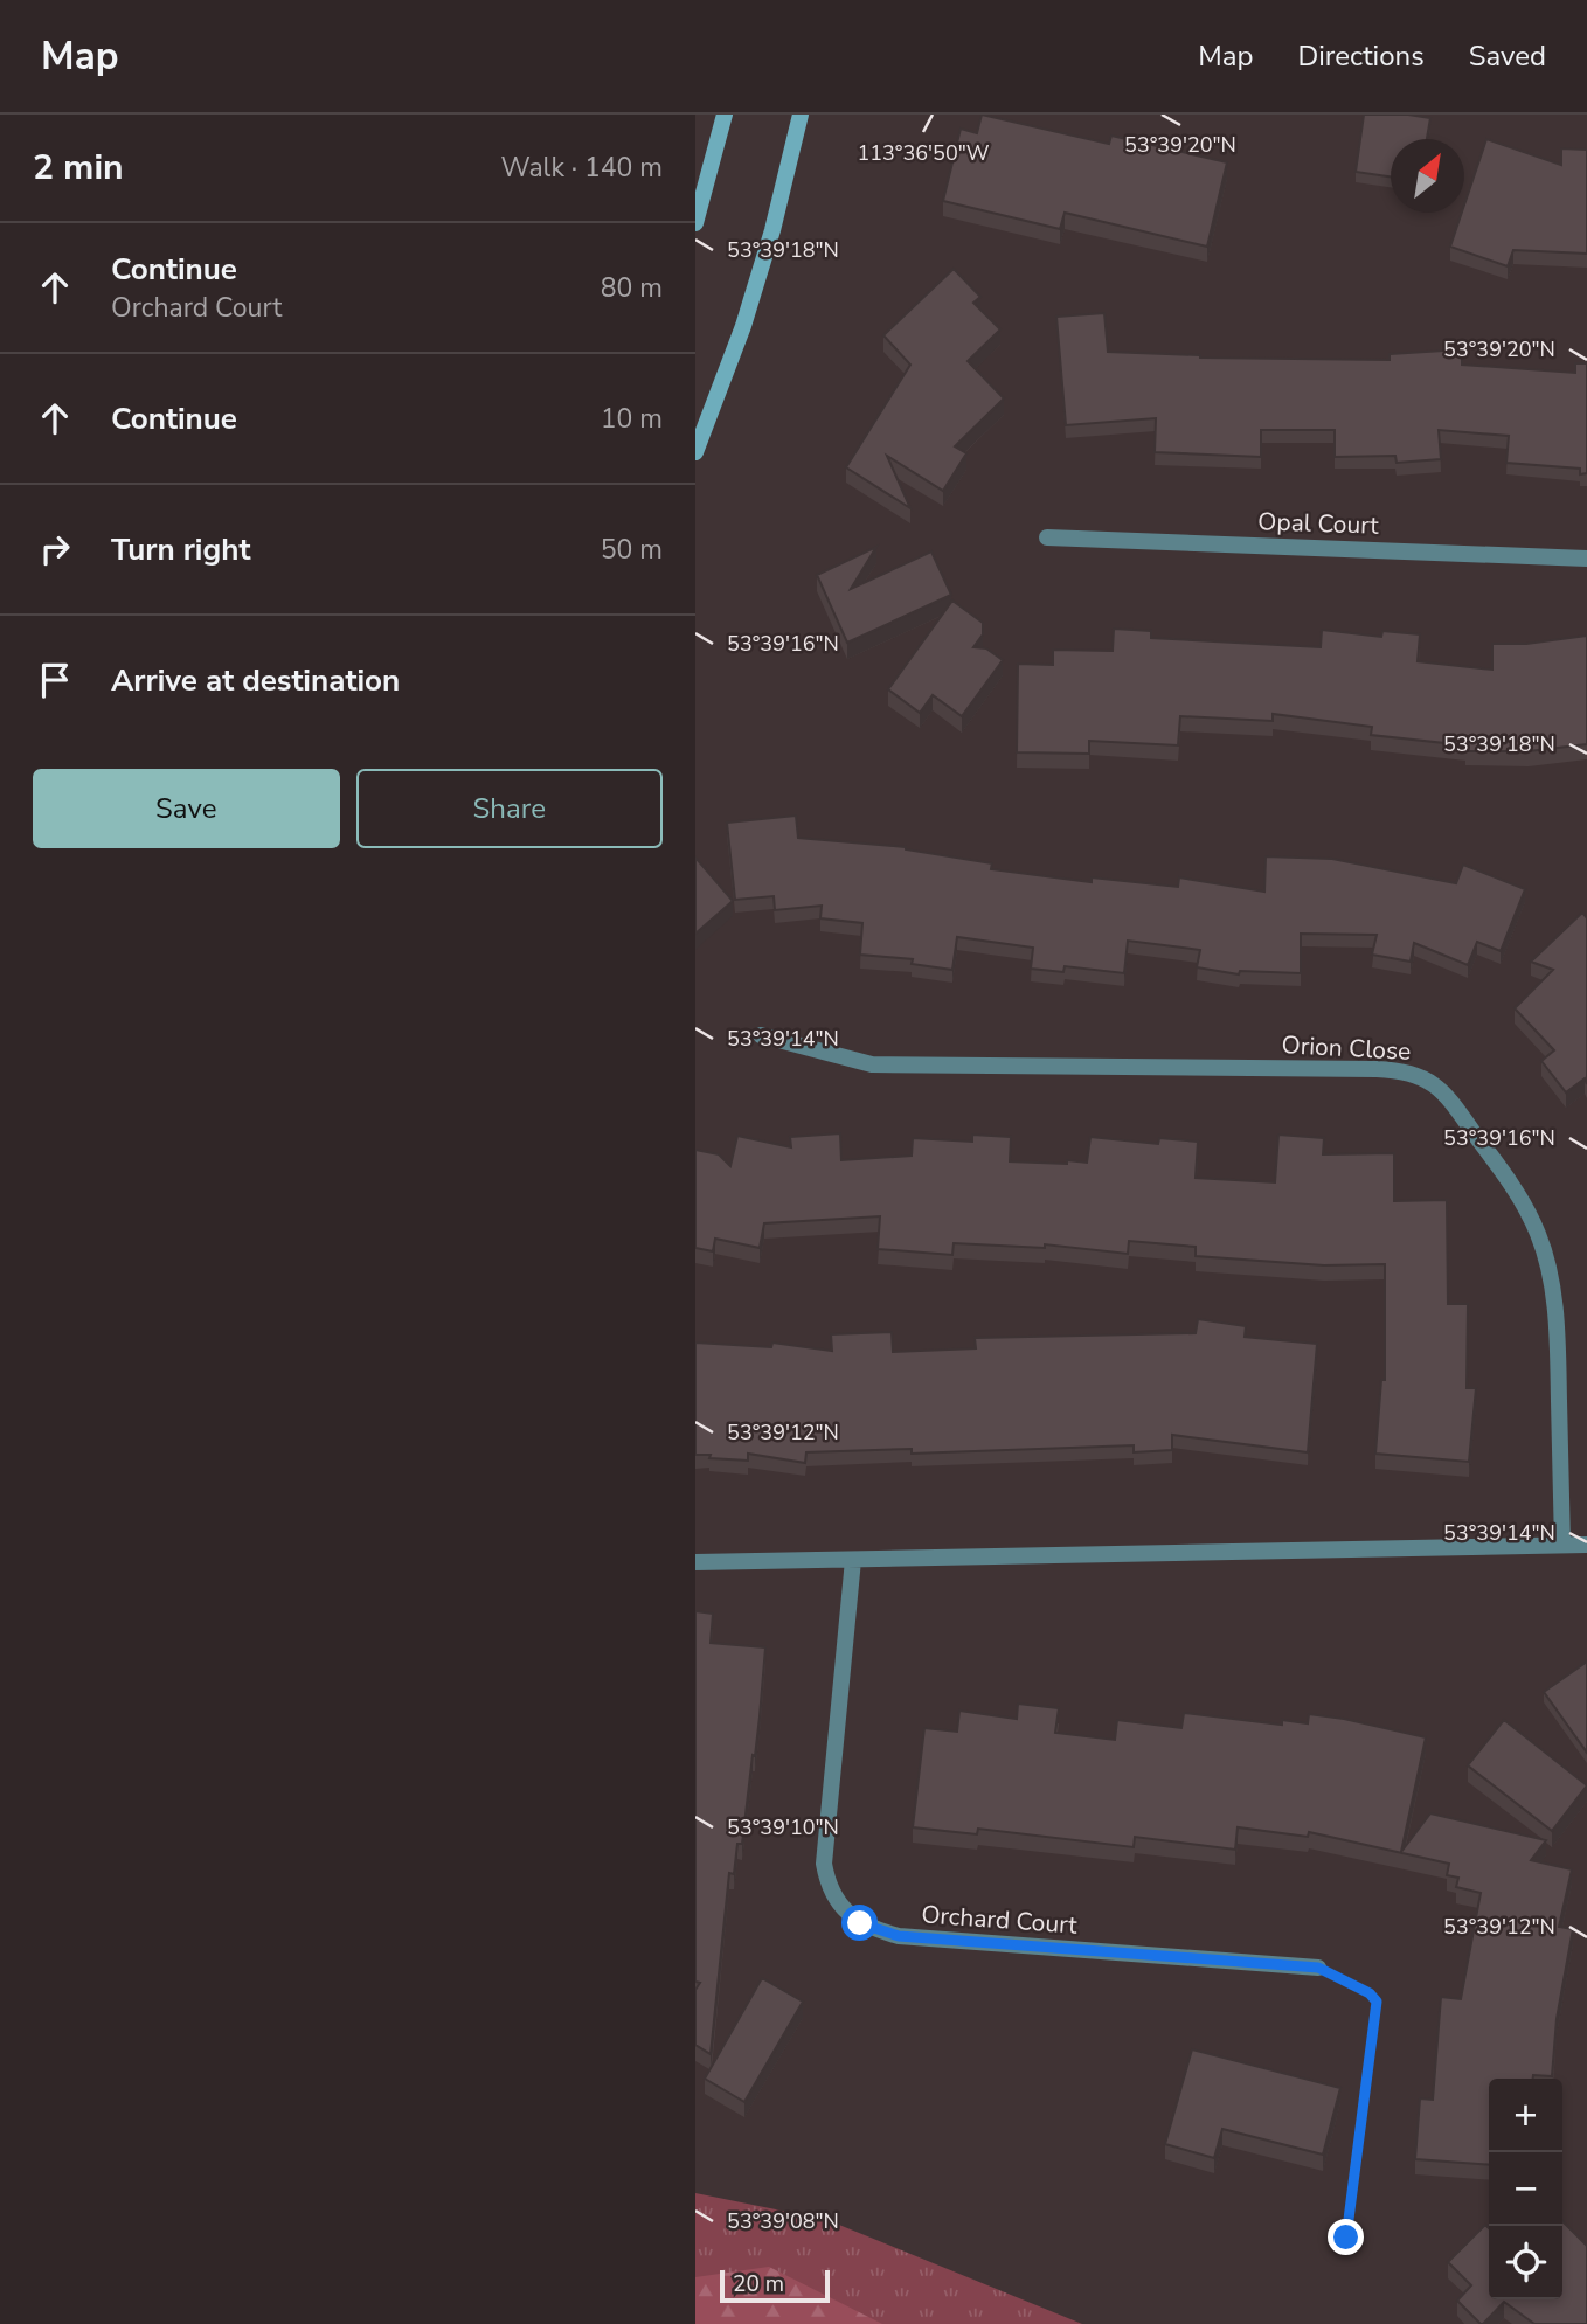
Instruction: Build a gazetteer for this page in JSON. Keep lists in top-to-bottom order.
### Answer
{
  "streets": {
    "street": ["Opal Court", "Orion Close", "Orchard Court"]
  },
  "scale_bar": "20 m",
  "north": "top right",
  "page": {
    "header": "Map",
    "nav": ["Map", "Directions", "Saved"],
    "heading": ["2 min", "Walk · 140 m"],
    "list": [
      ["Continue", "Orchard Court", "80 m"],
      ["Continue", "10 m"],
      ["Turn right", "50 m"],
      "Arrive at destination"
    ],
    "buttons": ["Save", "Share"],
    "map_buttons": ["+", "−"],
    "scale": "20 m"
  },
  "coordinates": [
    "53°39'20\"N",
    "113°36'50\"W",
    "53°39'18\"N",
    "53°39'16\"N",
    "53°39'14\"N",
    "53°39'12\"N",
    "53°39'10\"N",
    "53°39'08\"N"
  ]
}
